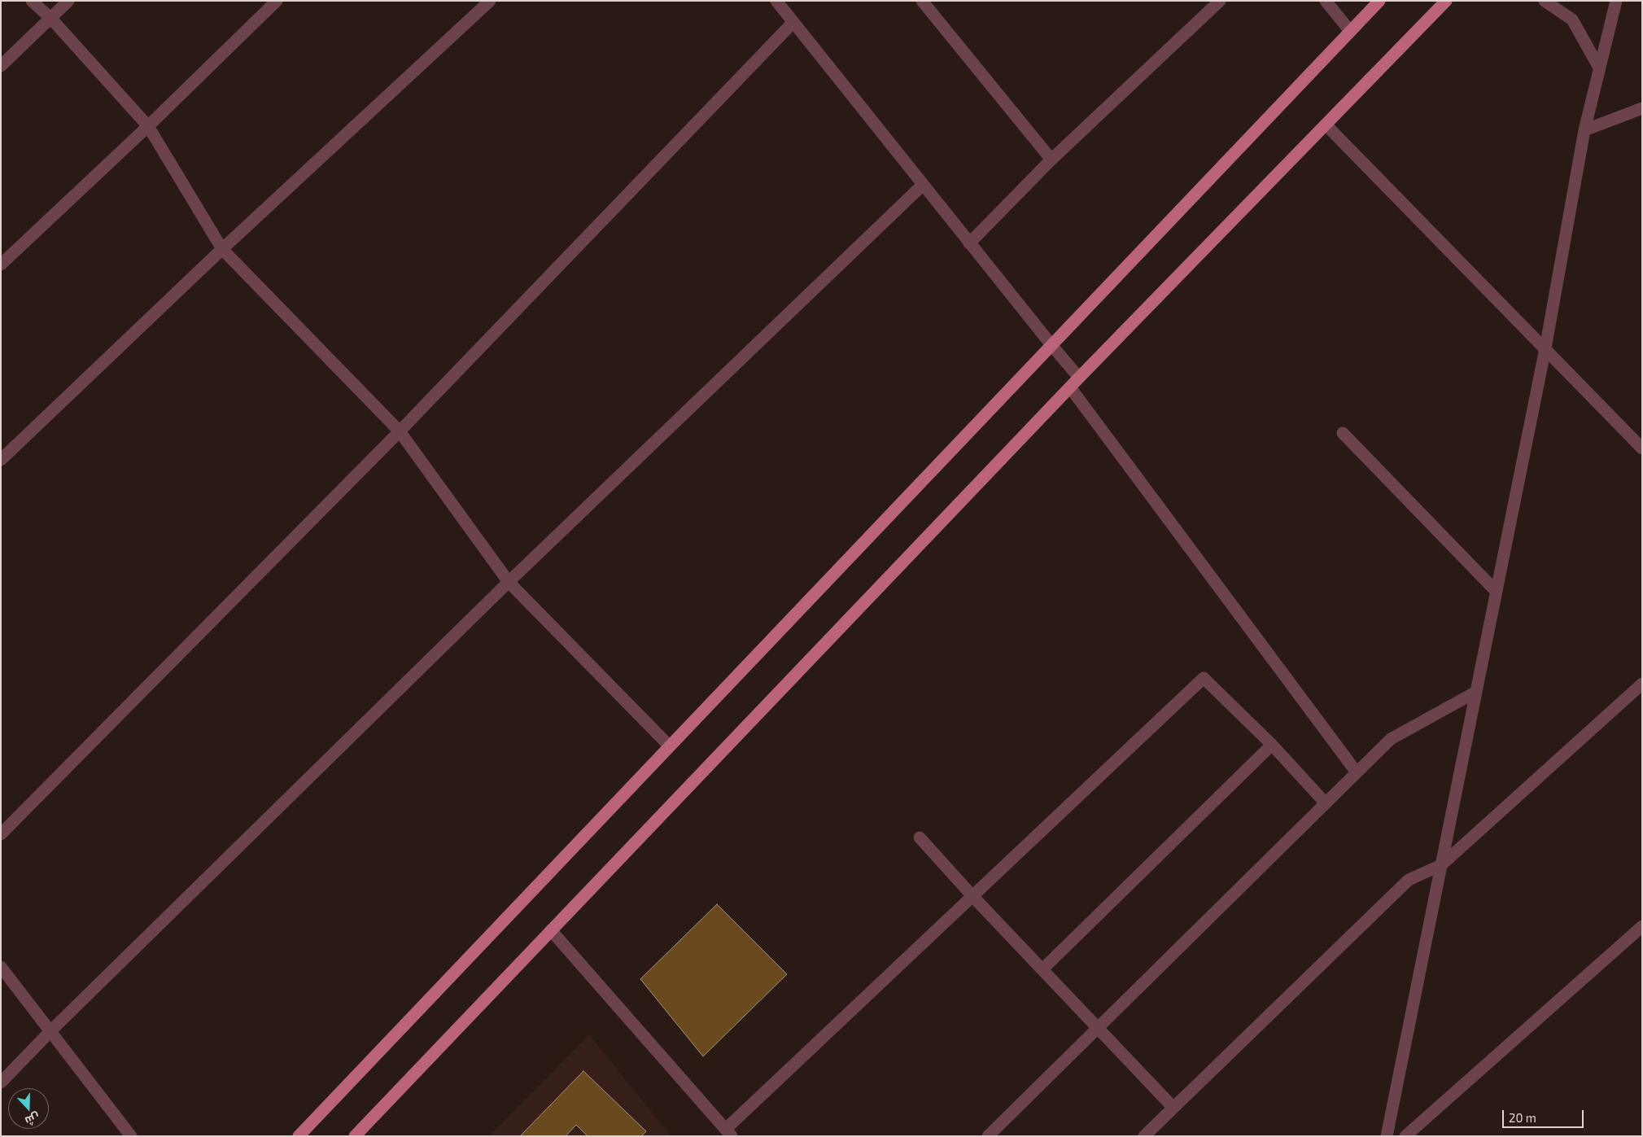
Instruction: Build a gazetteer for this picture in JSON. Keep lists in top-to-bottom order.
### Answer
{
  "scale_bar": "20 m",
  "north": "bottom"
}
